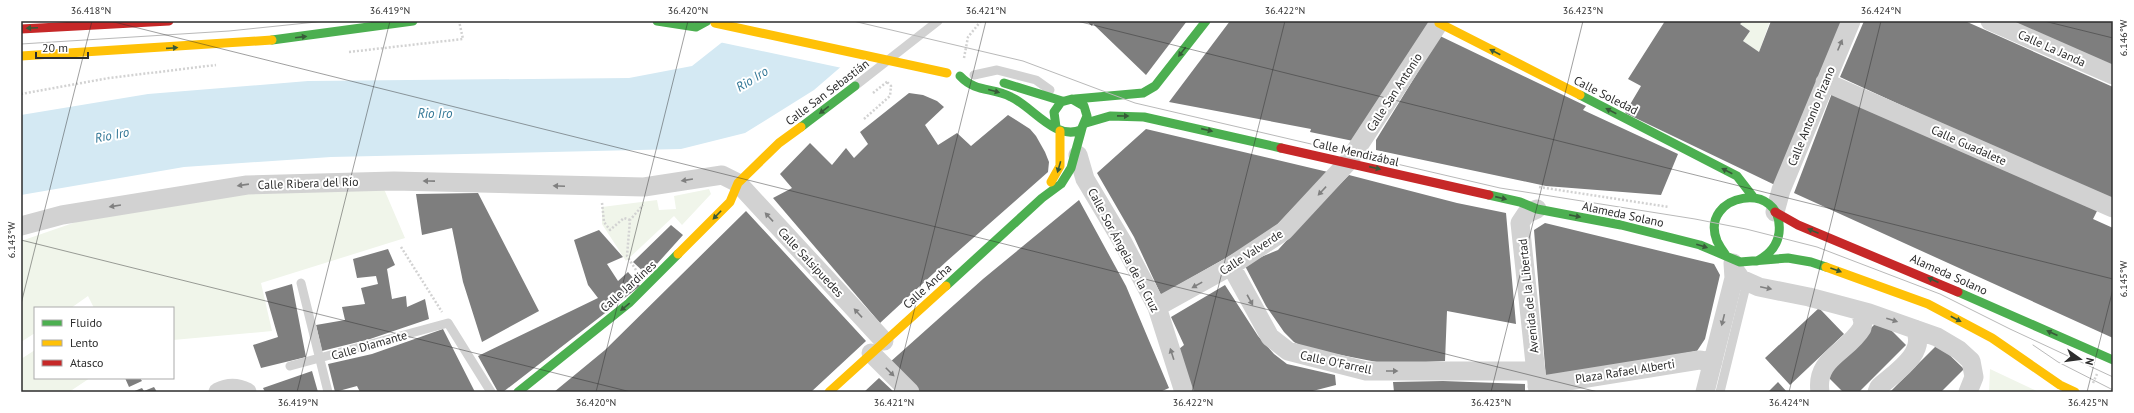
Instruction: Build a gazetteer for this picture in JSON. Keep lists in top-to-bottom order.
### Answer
{
  "streets": {
    "main road": [
      "Calle San Sebastián",
      "Calle Soledad",
      "Calle Mendizábal",
      "Alameda Solano",
      "Calle Jardines",
      "Calle Ancha"
    ],
    "street": [
      "Calle La Janda",
      "Calle San Antonio",
      "Calle Antonio Pizano",
      "Calle Guadalete",
      "Calle Ribera del Río",
      "Calle Sor Ángela de la Cruz",
      "Calle Valverde",
      "Calle Salsipuedes",
      "Avenida de la Libertad",
      "Calle O'Farrell",
      "Plaza Rafael Alberti"
    ],
    "lane": ["Calle Diamante"]
  },
  "crossings": [
    ["Calle San Sebastián", "Calle Ribera del Río"],
    ["Calle San Sebastián", "Calle Salsipuedes"],
    ["Calle San Sebastián", "Calle Jardines"],
    ["Calle San Antonio", "Calle Soledad"],
    ["Calle San Antonio", "Calle Mendizábal"],
    ["Calle San Antonio", "Calle Valverde"],
    ["Calle Soledad", "Calle Antonio Pizano"],
    ["Calle Soledad", "Alameda Solano"],
    ["Calle Antonio Pizano", "Calle Guadalete"],
    ["Calle Antonio Pizano", "Alameda Solano"],
    ["Calle Mendizábal", "Alameda Solano"],
    ["Calle Mendizábal", "Calle Valverde"],
    ["Calle Mendizábal", "Avenida de la Libertad"],
    ["Calle Ribera del Río", "Calle Salsipuedes"],
    ["Calle Ribera del Río", "Calle Jardines"],
    ["Alameda Solano", "Avenida de la Libertad"],
    ["Calle Sor Ángela de la Cruz", "Calle Valverde"],
    ["Calle Valverde", "Calle O'Farrell"],
    ["Calle Salsipuedes", "Calle Jardines"],
    ["Calle Salsipuedes", "Calle Ancha"],
    ["Avenida de la Libertad", "Calle O'Farrell"],
    ["Avenida de la Libertad", "Plaza Rafael Alberti"],
    ["Calle O'Farrell", "Plaza Rafael Alberti"]
  ],
  "one_way": [
    "Calle San Sebastián",
    "Calle Soledad",
    "Calle Mendizábal",
    "Calle Ribera del Río",
    "Calle Valverde",
    "Calle Jardines",
    "Calle O'Farrell"
  ],
  "water": ["Rio Iro"],
  "legend": ["Fluido", "Lento", "Atasco"],
  "scale_bar": "20 m",
  "north": "right",
  "coordinates": [
    "36.418°N",
    "36.419°N",
    "36.420°N",
    "36.421°N",
    "36.422°N",
    "36.423°N",
    "36.424°N",
    "6.146°W",
    "6.143°W",
    "6.145°W",
    "36.425°N"
  ]
}
